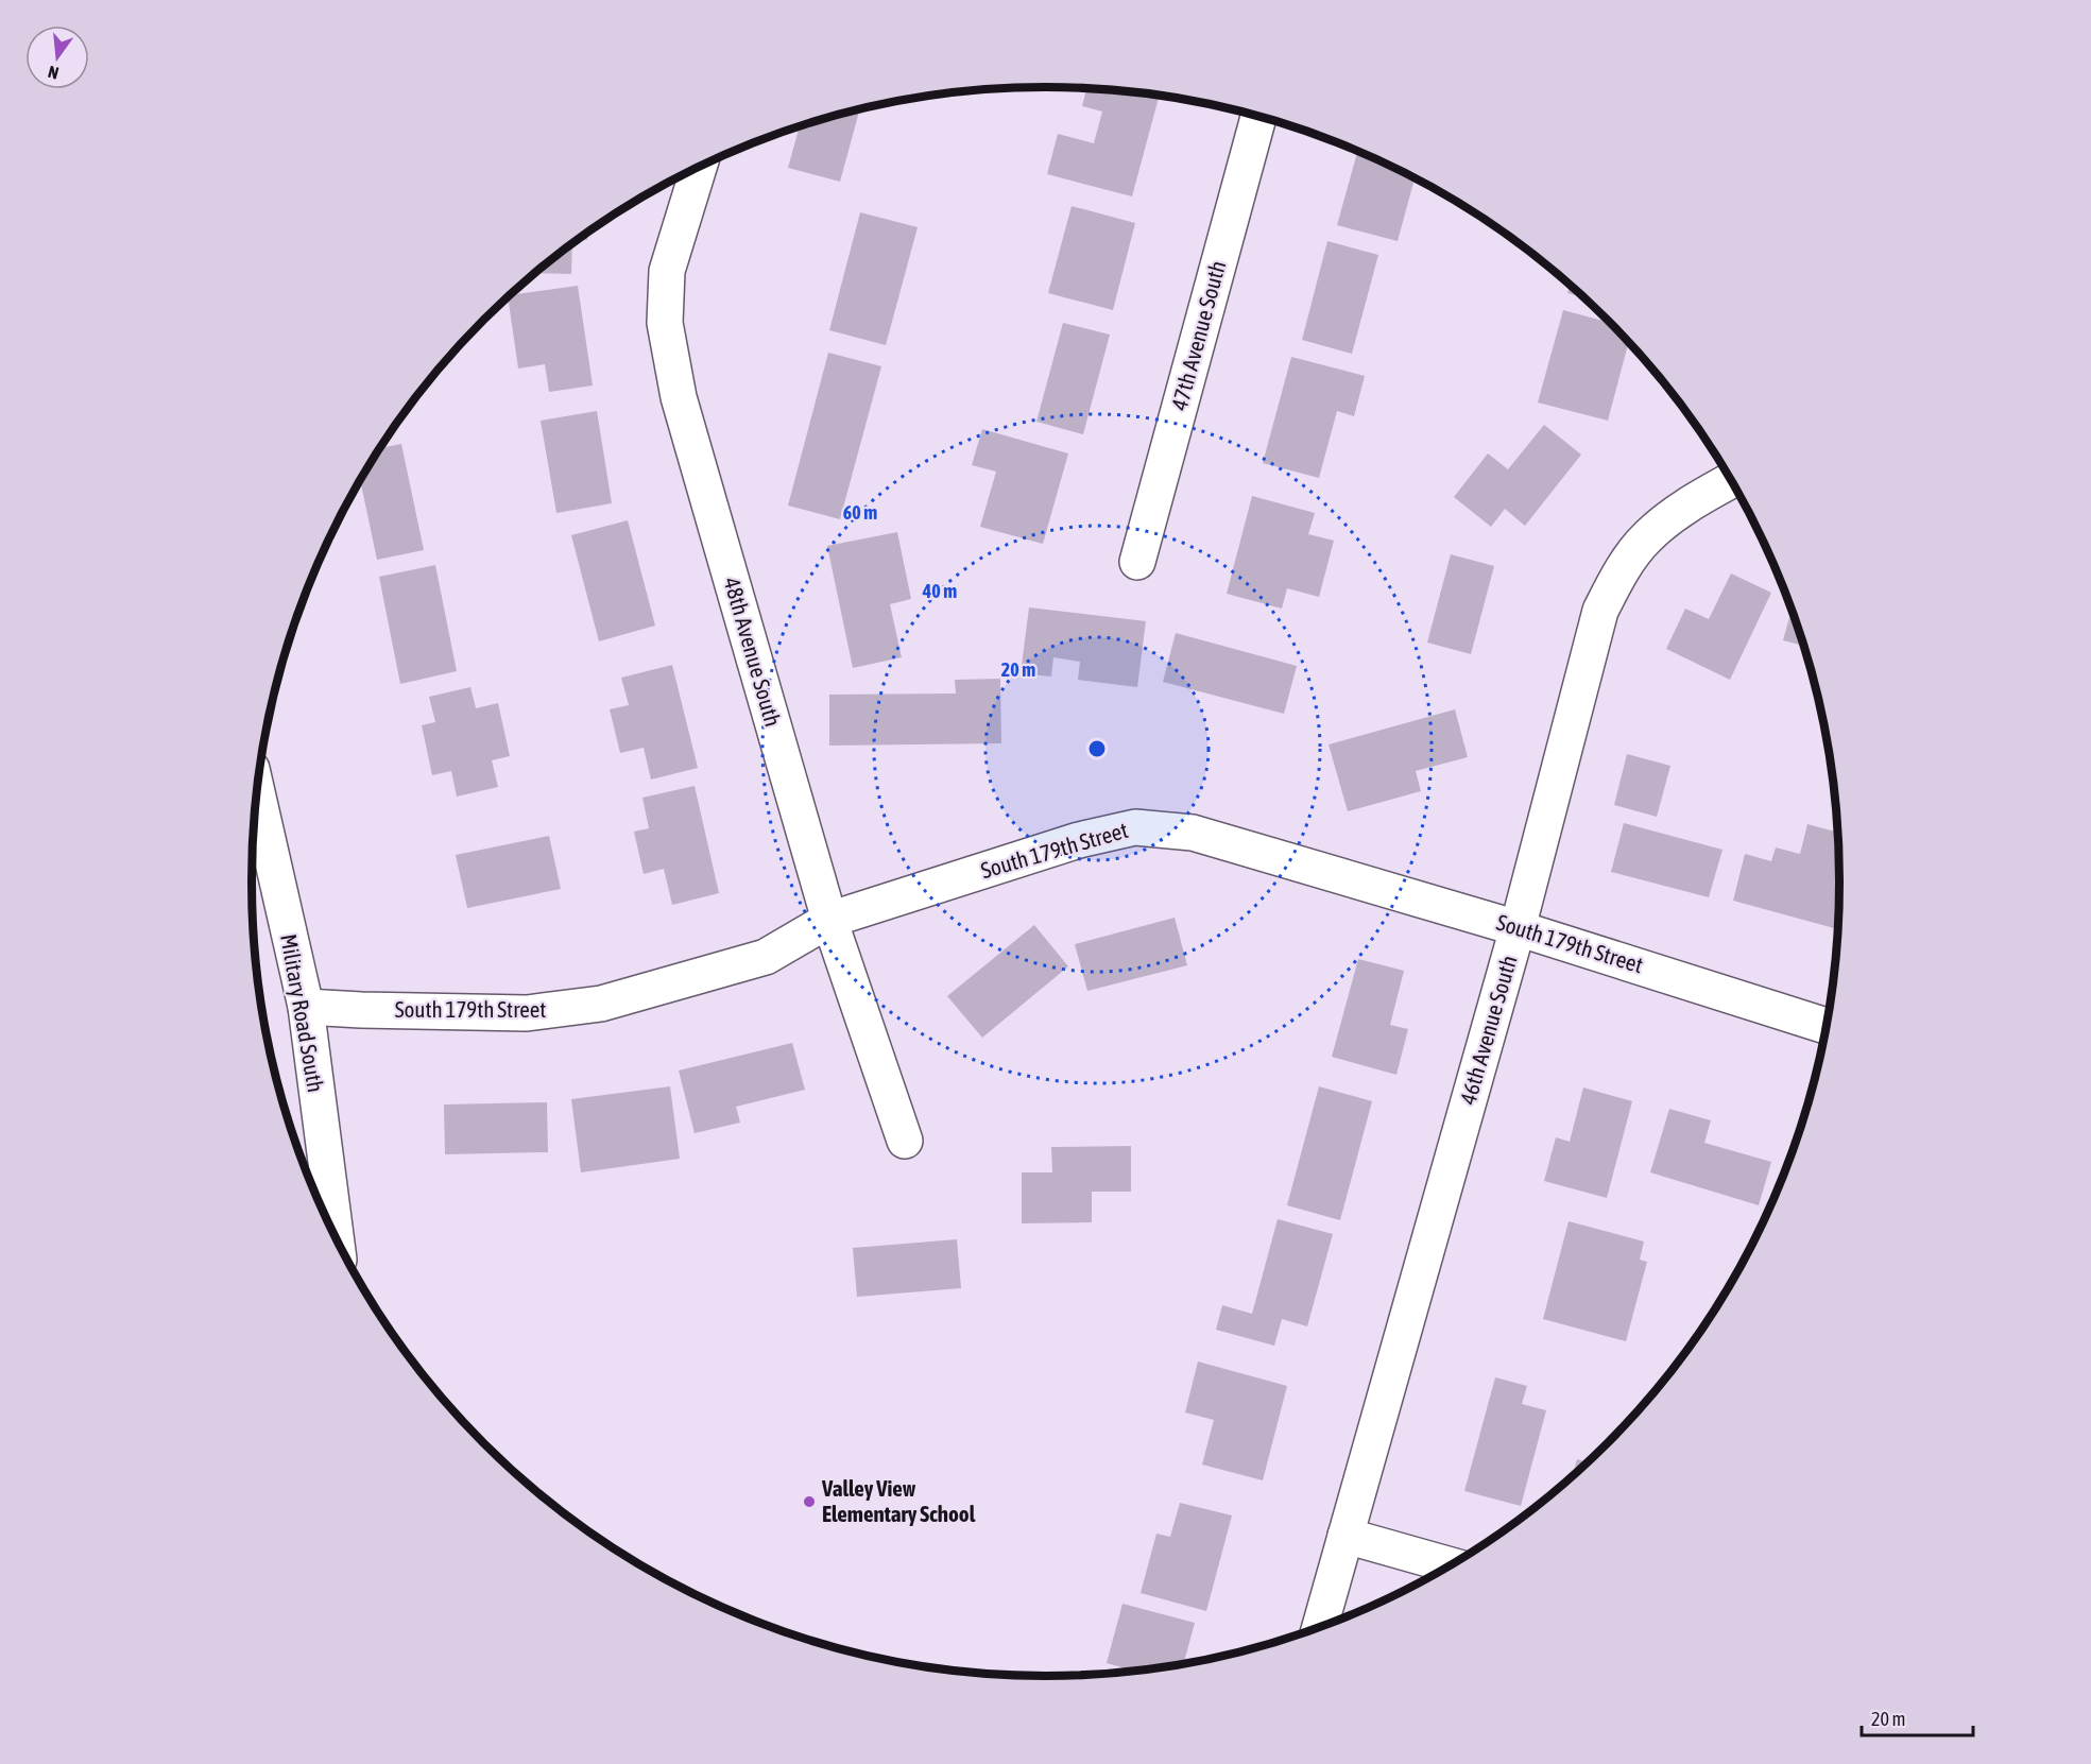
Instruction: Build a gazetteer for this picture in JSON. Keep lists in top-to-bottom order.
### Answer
{
  "streets": {
    "street": [
      "47th Avenue South",
      "48th Avenue South",
      "South 179th Street",
      "Military Road South",
      "46th Avenue South"
    ]
  },
  "crossings": [
    ["48th Avenue South", "South 179th Street"],
    ["South 179th Street", "Military Road South"],
    ["South 179th Street", "46th Avenue South"]
  ],
  "places": ["Valley View Elementary School"],
  "scale_bar": "20 m",
  "north": "bottom",
  "rings": ["60 m", "40 m", "20 m"]
}
